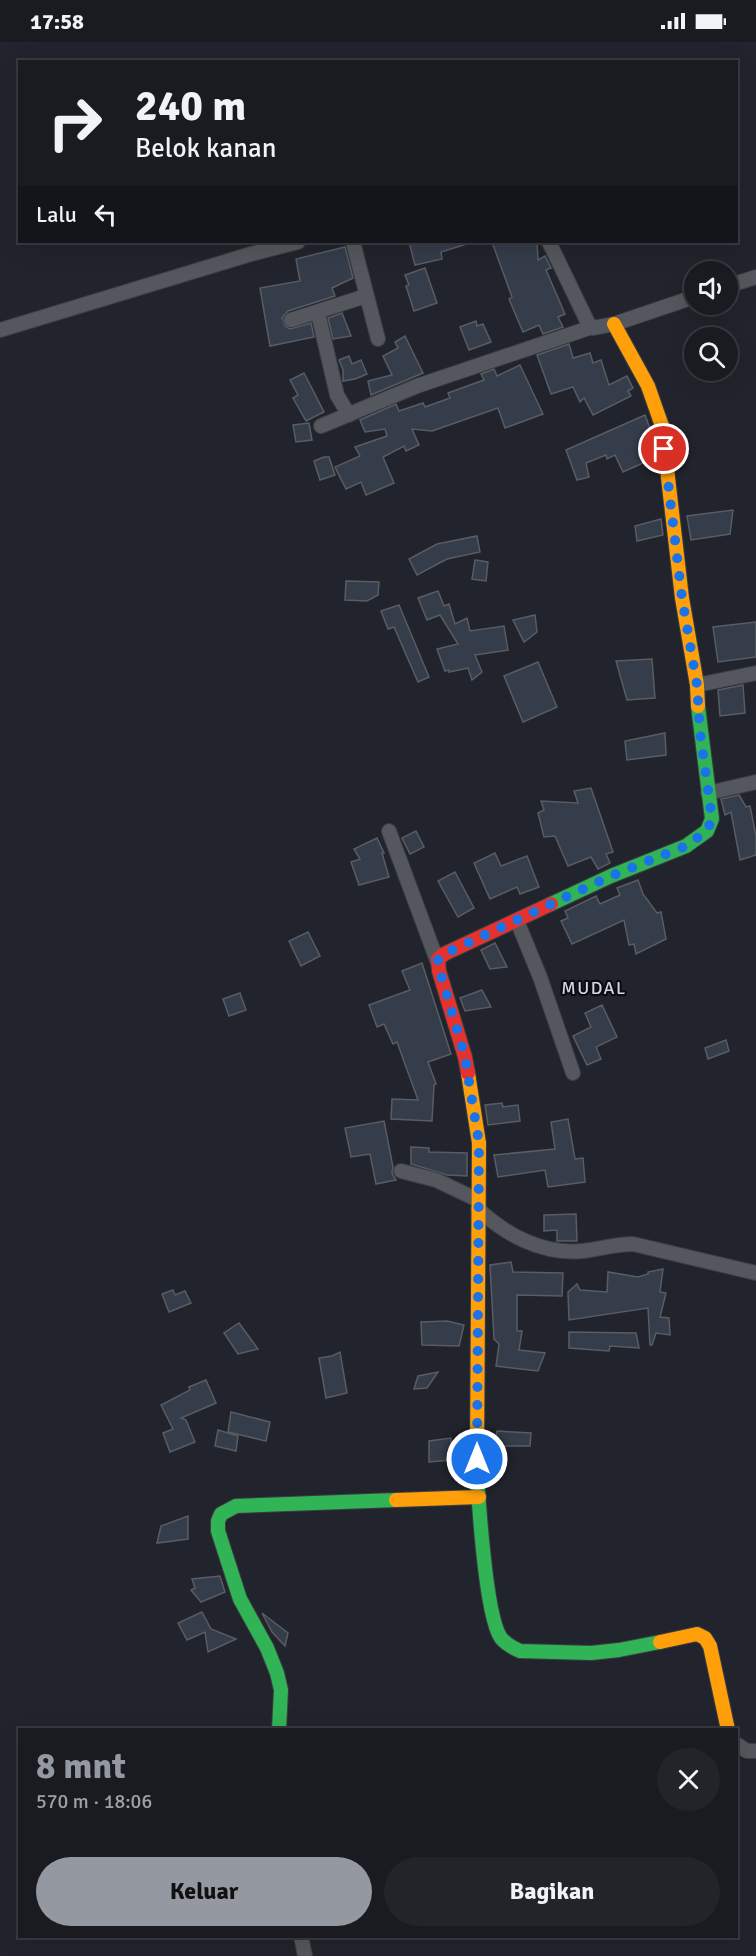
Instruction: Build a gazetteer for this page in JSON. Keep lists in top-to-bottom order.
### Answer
{
  "districts": ["MUDAL"],
  "page": {
    "status": "17:58",
    "turn": ["240 m", "Belok kanan"],
    "then": "Lalu",
    "heading": ["8 mnt", "570 m · 18:06"],
    "buttons": ["Keluar", "Bagikan"]
  }
}
